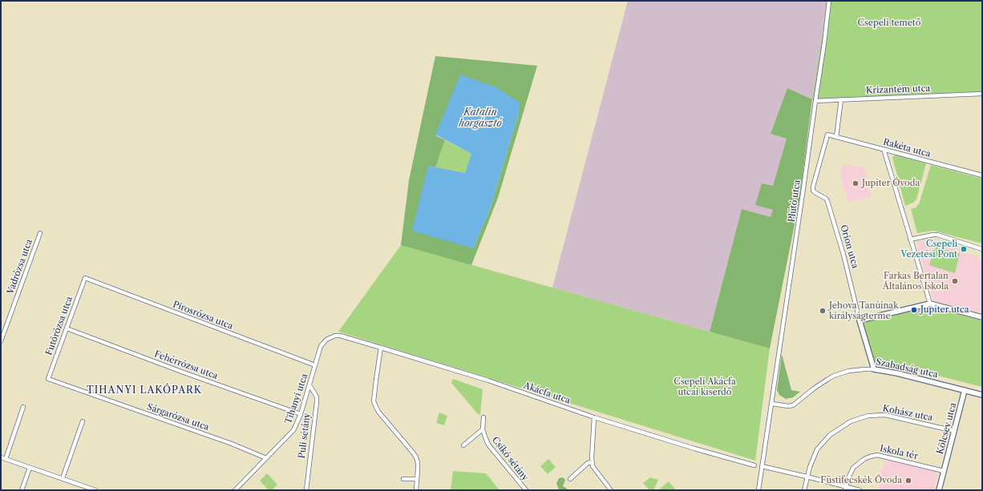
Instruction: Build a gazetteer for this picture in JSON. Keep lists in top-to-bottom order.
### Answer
{
  "streets": {
    "street": [
      "Krizantém utca",
      "Rakéta utca",
      "Plútó utca",
      "Orion utca",
      "Vadrózsa utca",
      "Pirosrózsa utca",
      "Futórózsa utca",
      "Fehérrózsa utca",
      "Szabadság utca",
      "Akácfa utca",
      "Tihanyi utca",
      "Kohász utca",
      "Sárgarózsa utca",
      "Kölcsey utca",
      "Puli sétány",
      "Iskola tér",
      "Csikó sétány"
    ]
  },
  "crossings": [
    ["Krizantém utca", "Plútó utca"],
    ["Rakéta utca", "Orion utca"],
    ["Plútó utca", "Szabadság utca"],
    ["Orion utca", "Szabadság utca"],
    ["Pirosrózsa utca", "Futórózsa utca"],
    ["Pirosrózsa utca", "Tihanyi utca"],
    ["Futórózsa utca", "Fehérrózsa utca"],
    ["Futórózsa utca", "Sárgarózsa utca"],
    ["Fehérrózsa utca", "Tihanyi utca"],
    ["Szabadság utca", "Kölcsey utca"],
    ["Akácfa utca", "Tihanyi utca"],
    ["Tihanyi utca", "Sárgarózsa utca"],
    ["Tihanyi utca", "Puli sétány"],
    ["Kohász utca", "Kölcsey utca"],
    ["Kölcsey utca", "Iskola tér"]
  ],
  "districts": ["TIHANYI LAKÓPARK"],
  "water": ["Katalin horgásztó"],
  "parks": ["Csepeli temető", "Csepeli Akácfa utcai kiserdő"],
  "places": [
    "Jupiter Óvoda",
    "Csepeli Vezetési Pont",
    "Farkas Bertalan Általános Iskola",
    "Jupiter utca",
    "Jehova Tanúinak királyságterme",
    "Füstifecskék Óvoda"
  ]
}
